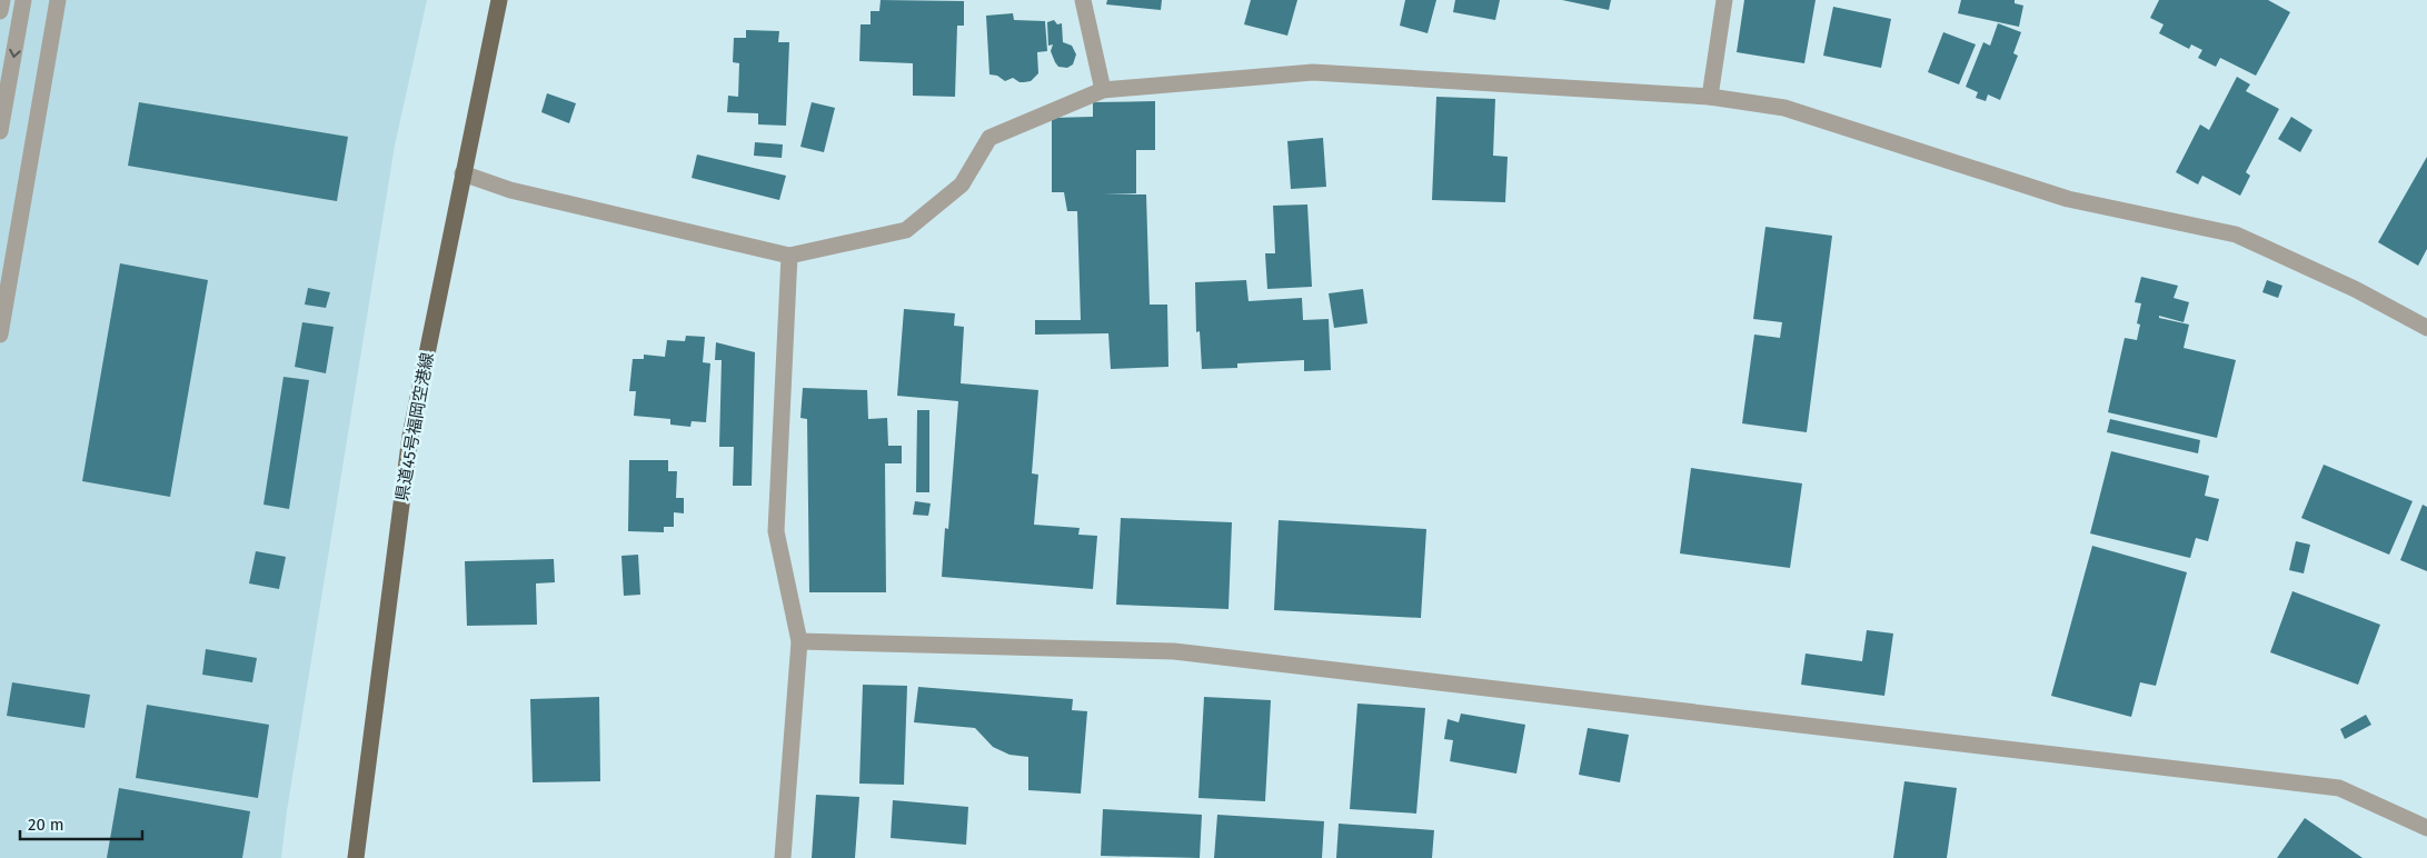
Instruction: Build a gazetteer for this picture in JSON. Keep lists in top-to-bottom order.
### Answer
{
  "streets": {
    "main road": ["県道45号福岡空港線"]
  },
  "scale_bar": "20 m"
}
